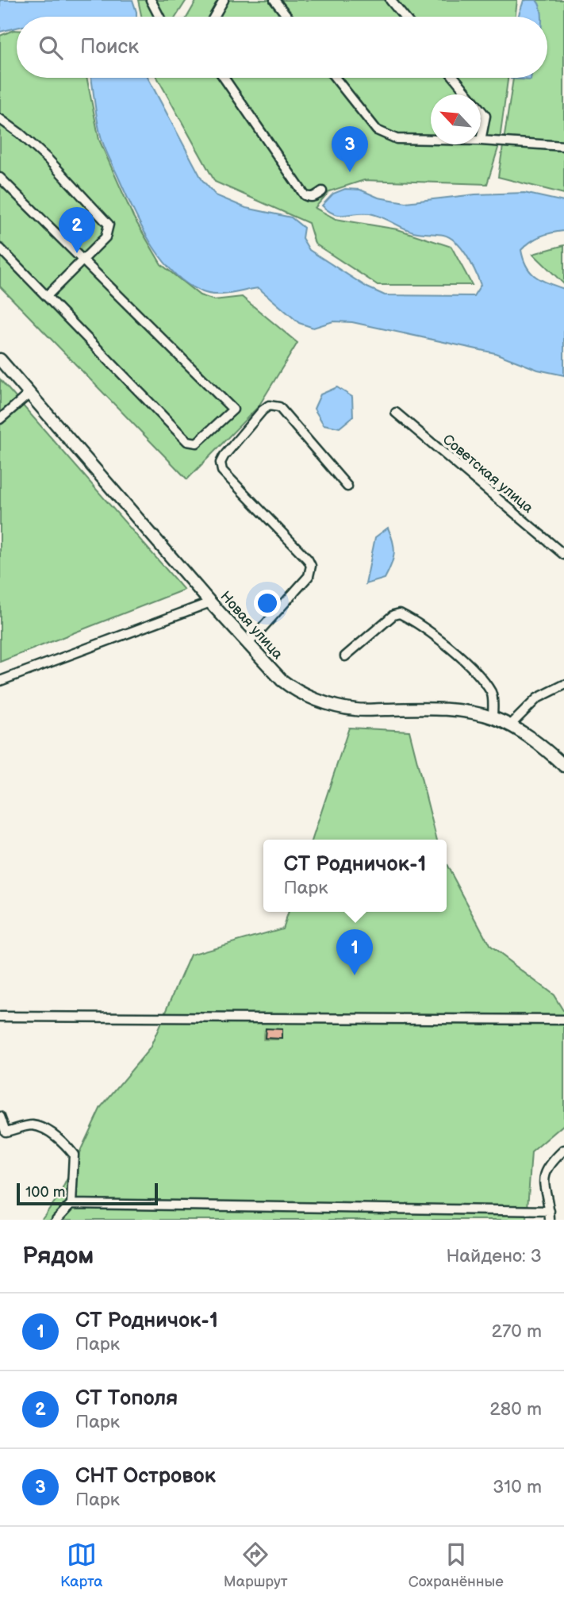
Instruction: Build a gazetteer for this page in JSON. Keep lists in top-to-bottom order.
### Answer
{
  "streets": {
    "street": ["Советская улица", "Новая улица"]
  },
  "scale_bar": "100 m",
  "north": "top left",
  "page": {
    "search": "Поиск",
    "pins": ["3", "2", "1"],
    "popup": ["СТ Родничок-1", "Парк"],
    "scale": "100 m",
    "heading": ["Рядом", "Найдено: 3"],
    "list": [
      {
        "mark": "1",
        "name": "СТ Родничок-1",
        "note": "Парк",
        "value": "270 m"
      },
      {
        "mark": "2",
        "name": "СТ Тополя",
        "note": "Парк",
        "value": "280 m"
      },
      {
        "mark": "3",
        "name": "СНТ Островок",
        "note": "Парк",
        "value": "310 m"
      }
    ],
    "nav": ["Карта", "Маршрут", "Сохранённые"]
  }
}
